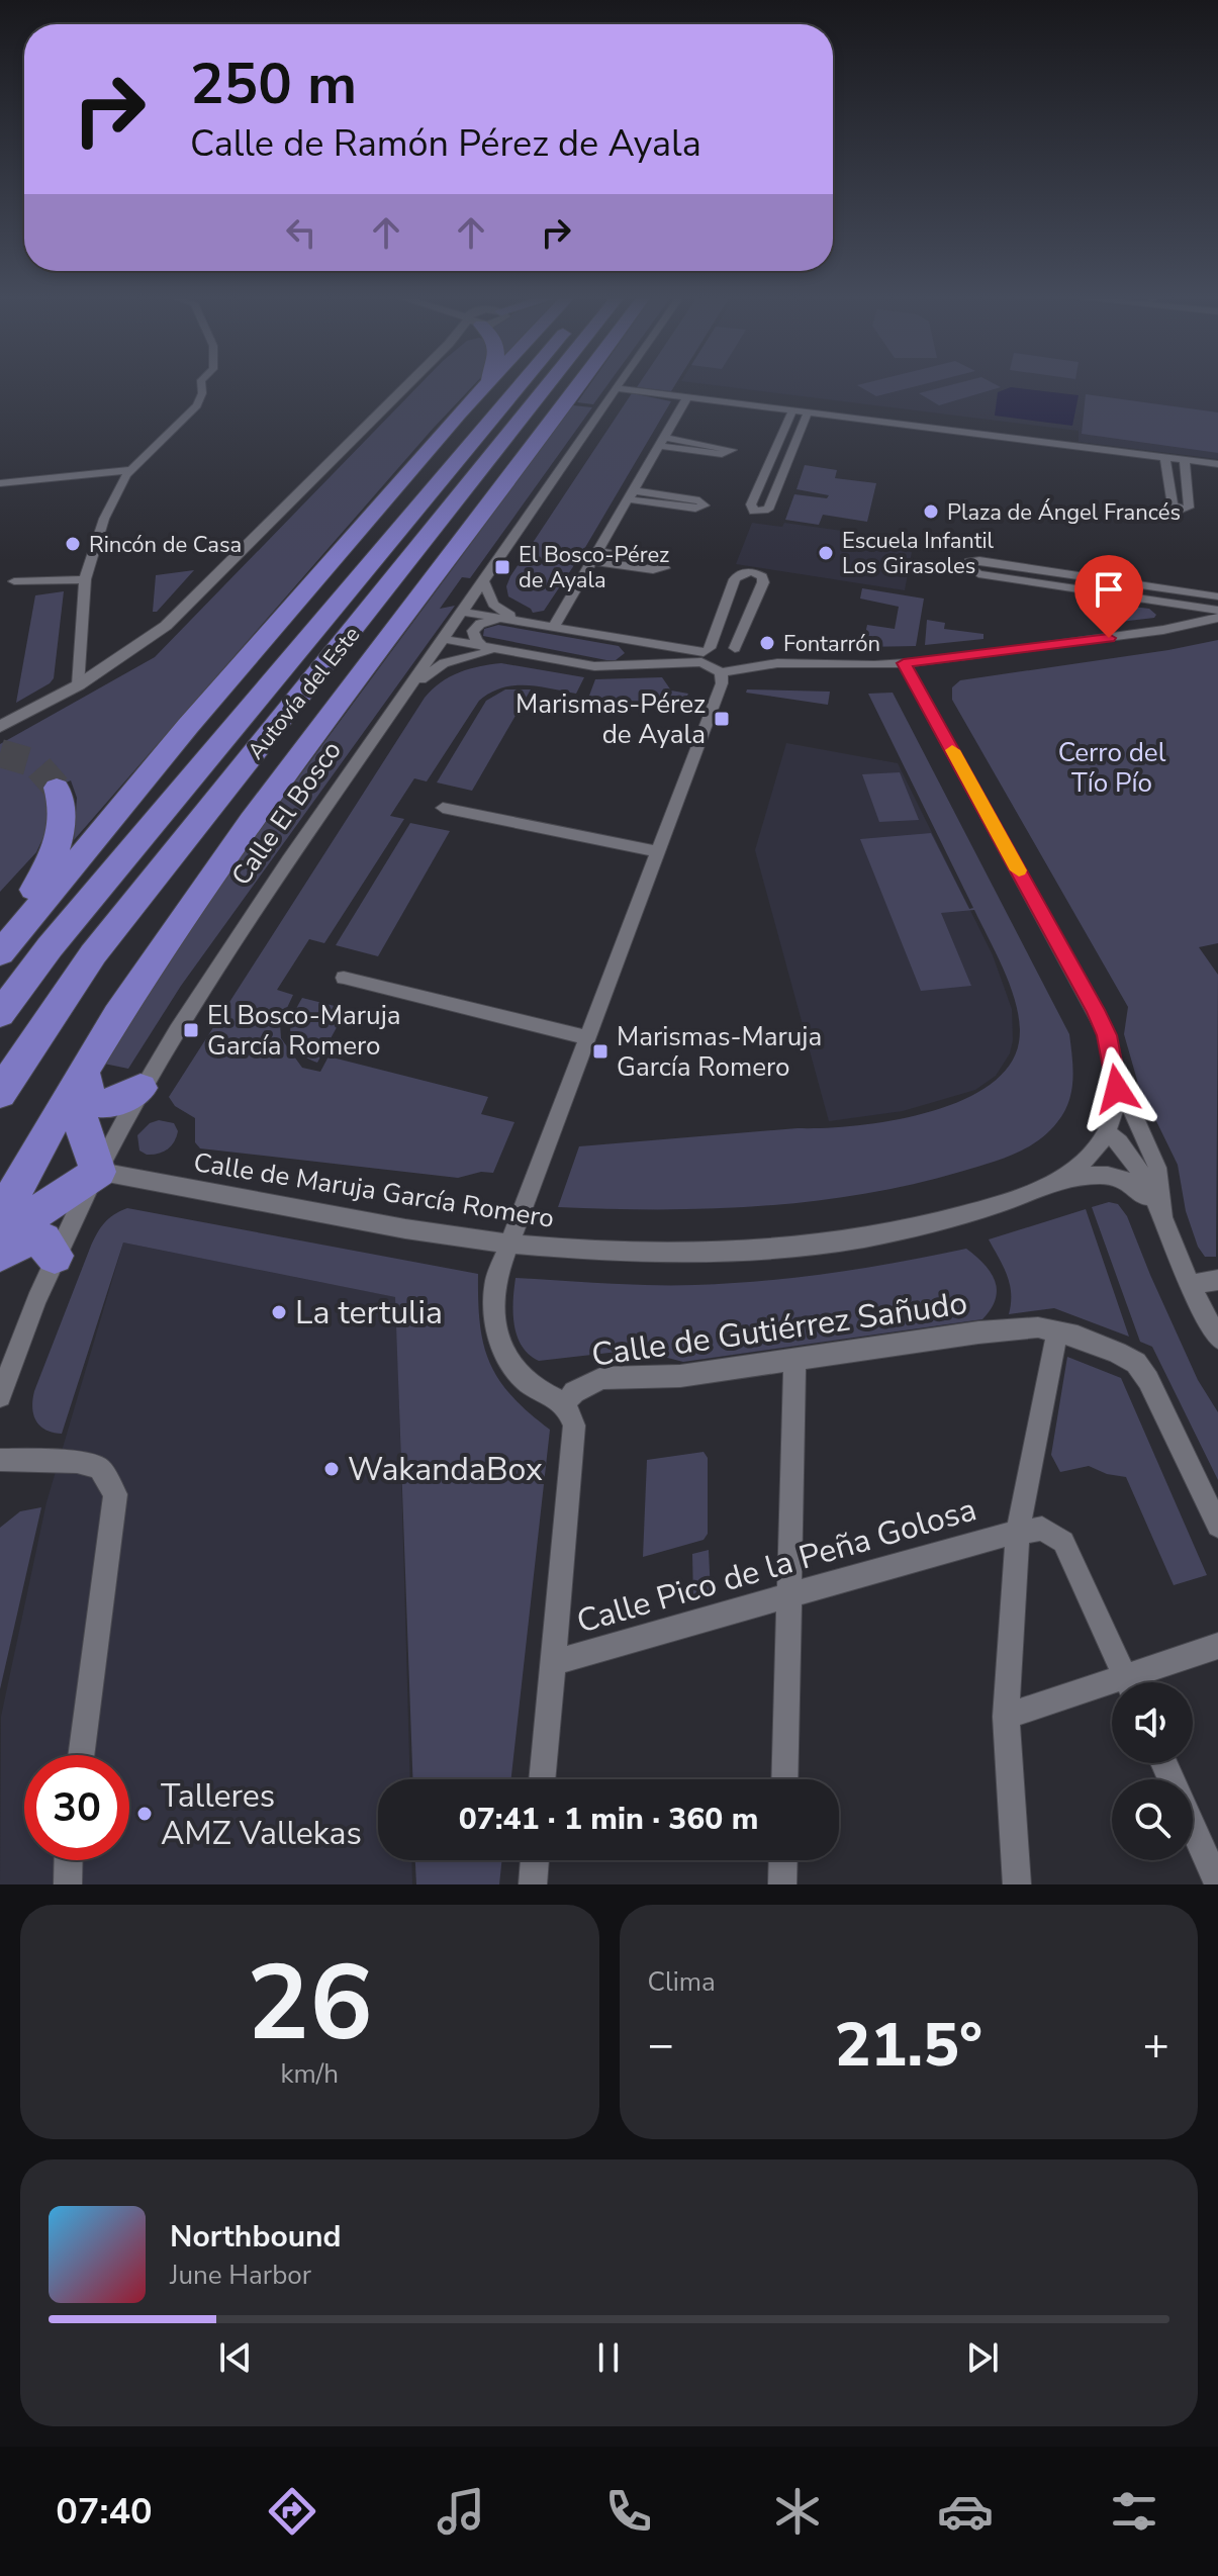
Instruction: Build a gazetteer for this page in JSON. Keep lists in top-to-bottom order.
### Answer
{
  "streets": {
    "highway": ["Autovía del Este"],
    "street": [
      "Calle El Bosco",
      "Calle de Maruja García Romero",
      "Calle de Gutiérrez Sañudo",
      "Calle Pico de la Peña Golosa"
    ]
  },
  "crossings": [
    ["Calle El Bosco", "Calle de Maruja García Romero"]
  ],
  "parks": ["Cerro del Tío Pío"],
  "places": {
    "other": [
      "Plaza de Ángel Francés",
      "Rincón de Casa",
      "Escuela Infantil Los Girasoles",
      "Fontarrón",
      "La tertulia",
      "WakandaBox",
      "Talleres AMZ Vallekas"
    ],
    "transit": [
      "El Bosco-Pérez de Ayala",
      "Marismas-Pérez de Ayala",
      "El Bosco-Maruja García Romero",
      "Marismas-Maruja García Romero"
    ]
  },
  "page": {
    "turn": ["250 m", "Calle de Ramón Pérez de Ayala"],
    "limit": "30",
    "trip": "07:41 · 1 min · 360 m",
    "tile": [
      ["26", "km/h"],
      "Clima"
    ],
    "heat": ["−", "21.5°", "+"],
    "song": ["Northbound", "June Harbor"],
    "tabs": "07:40"
  }
}
